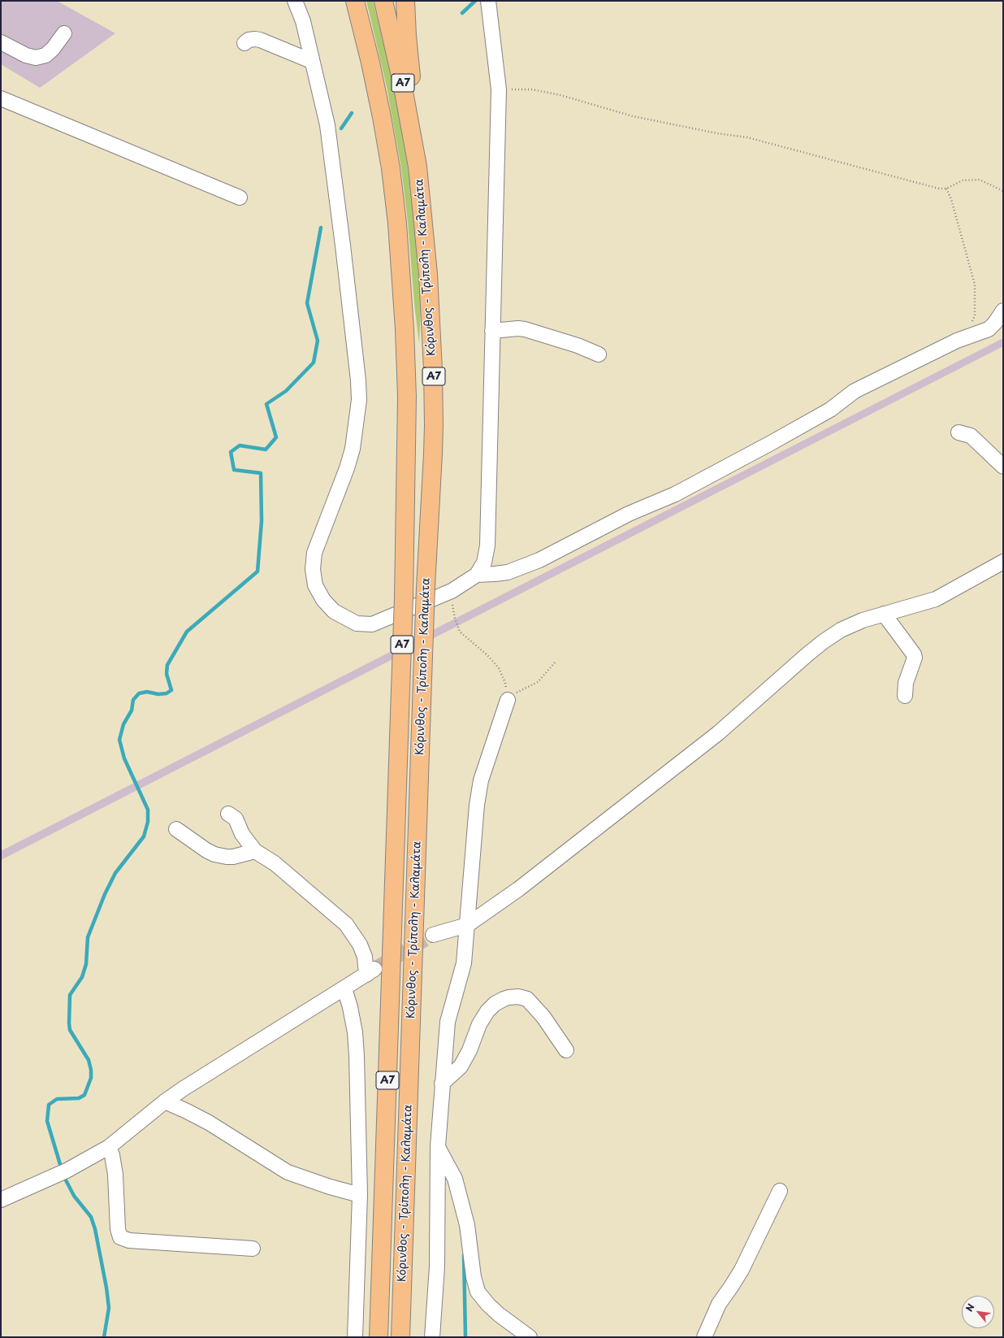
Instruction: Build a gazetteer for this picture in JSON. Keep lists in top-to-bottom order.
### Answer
{
  "streets": {
    "highway": ["Α7", "Κόρινθος - Τρίπολη - Καλαμάτα"]
  },
  "north": "top left"
}
